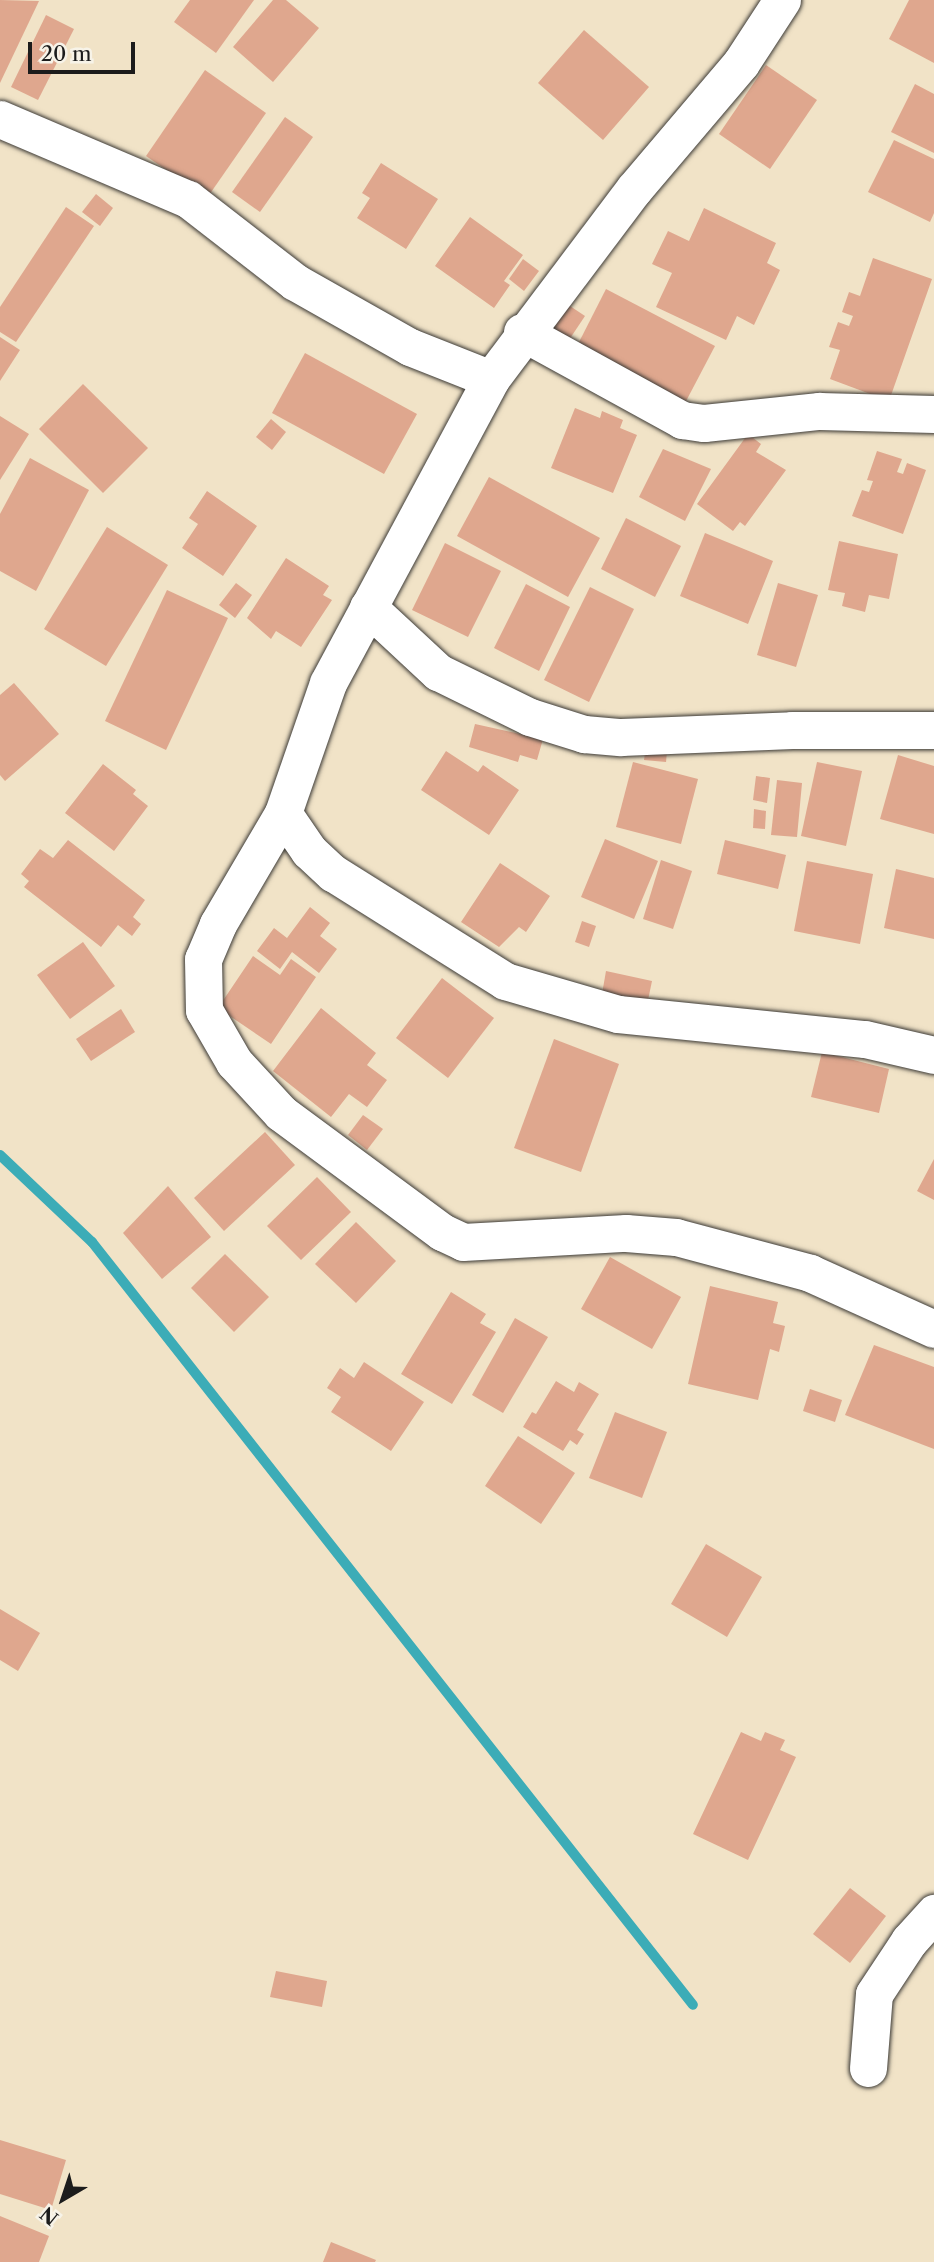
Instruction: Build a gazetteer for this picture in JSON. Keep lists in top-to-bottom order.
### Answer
{
  "scale_bar": "20 m",
  "north": "bottom left"
}
